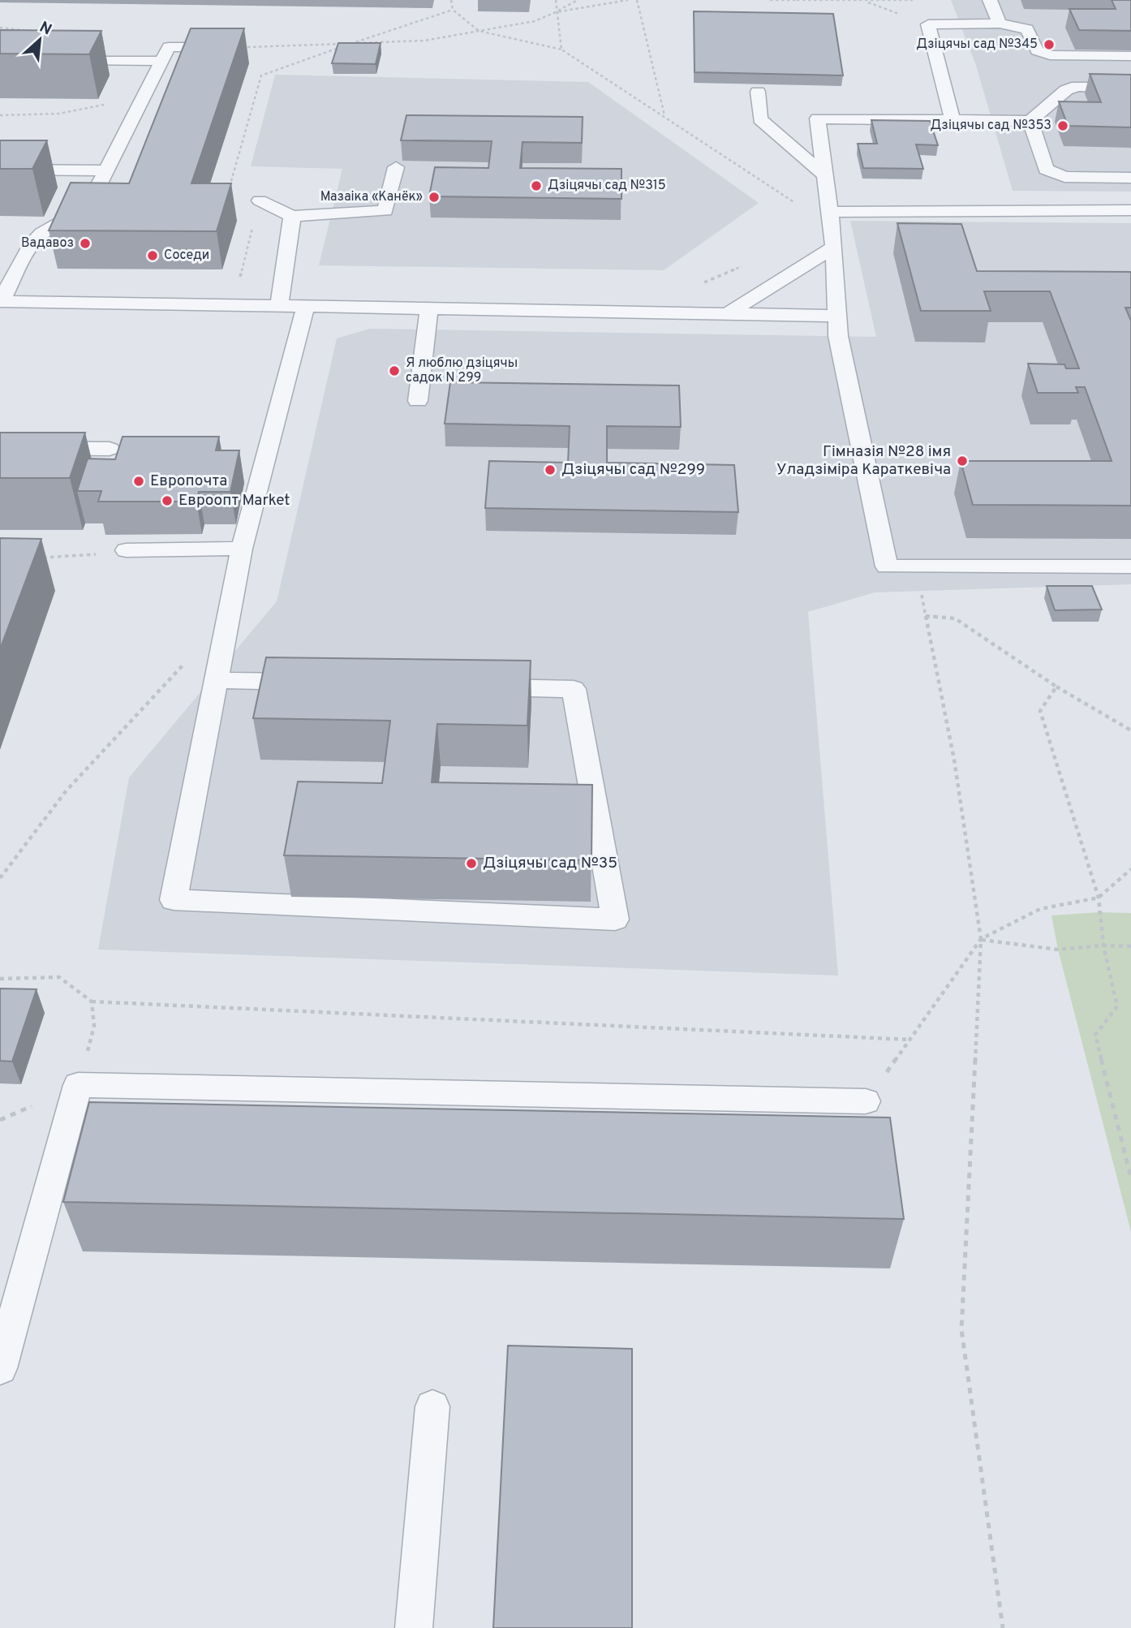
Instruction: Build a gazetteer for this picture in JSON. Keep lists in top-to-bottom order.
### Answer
{
  "places": [
    "Дзіцячы сад №345",
    "Дзіцячы сад №353",
    "Дзіцячы сад №315",
    "Мазаіка «Канёк»",
    "Вадавоз",
    "Соседи",
    "Я люблю дзіцячы садок N 299",
    "Гімназія №28 імя Уладзіміра Караткевіча",
    "Дзіцячы сад №299",
    "Европочта",
    "Евроопт Market",
    "Дзіцячы сад №35"
  ],
  "north": "top right"
}
